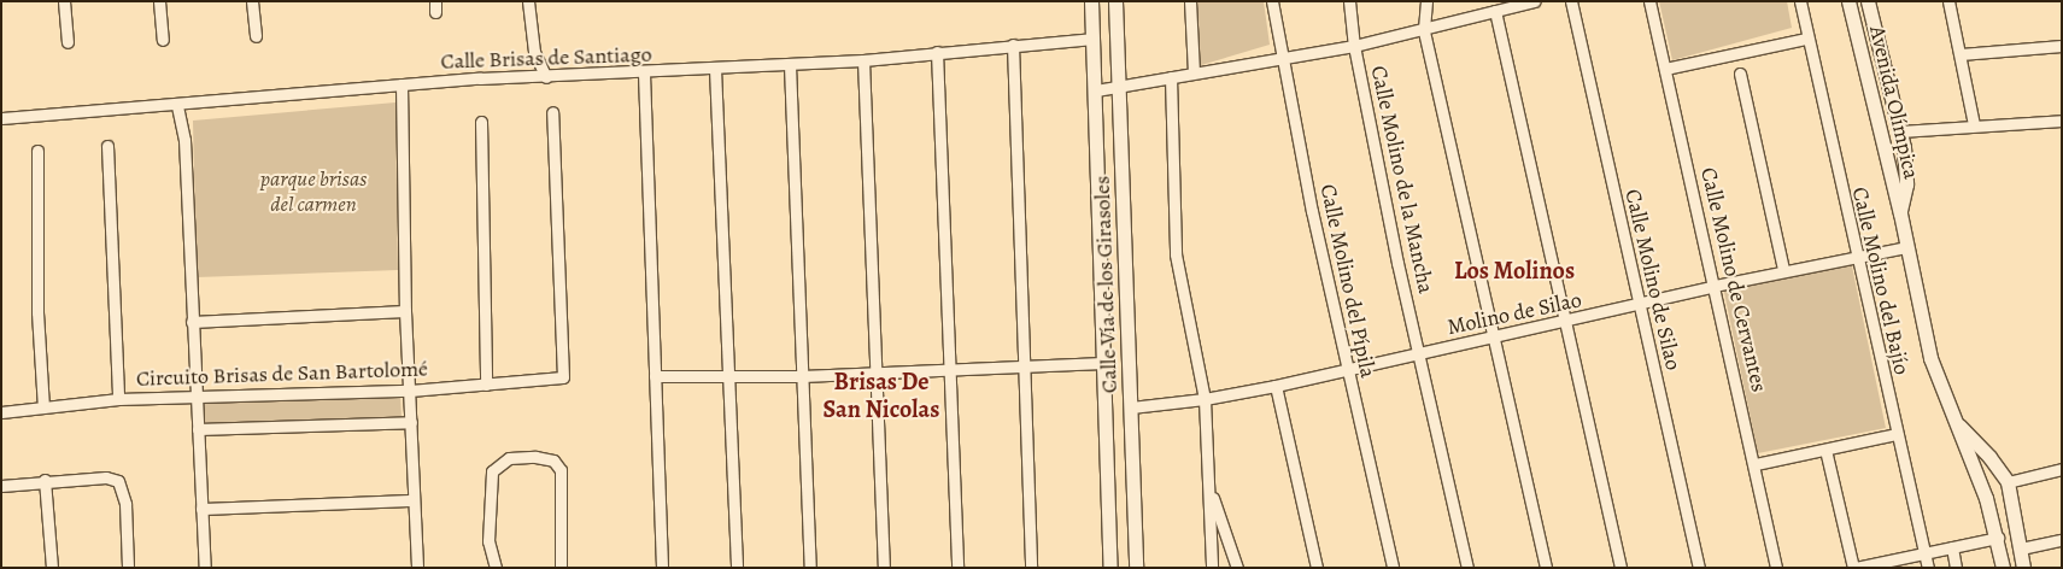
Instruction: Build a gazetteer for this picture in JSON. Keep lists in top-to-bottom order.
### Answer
{
  "streets": {
    "street": [
      "Calle Brisas de Santiago",
      "Avenida Olímpica",
      "Calle Molino de la Mancha",
      "Calle Molino de Silao",
      "Calle Molino de Cervantes",
      "Calle Molino del Pípila",
      "Calle Molino del Bajío",
      "Calle Vía de los Girasoles",
      "Molino de Silao",
      "Circuito Brisas de San Bartolomé"
    ]
  },
  "crossings": [
    ["Calle Brisas de Santiago", "Calle Vía de los Girasoles"],
    ["Avenida Olímpica", "Molino de Silao"],
    ["Calle Molino de la Mancha", "Molino de Silao"],
    ["Calle Molino de Silao", "Molino de Silao"],
    ["Calle Molino de Cervantes", "Molino de Silao"],
    ["Calle Molino del Pípila", "Molino de Silao"],
    ["Calle Molino del Bajío", "Molino de Silao"],
    ["Calle Vía de los Girasoles", "Molino de Silao"]
  ],
  "districts": ["Los Molinos", "Brisas De San Nicolas"],
  "parks": ["parque brisas del carmen"]
}
